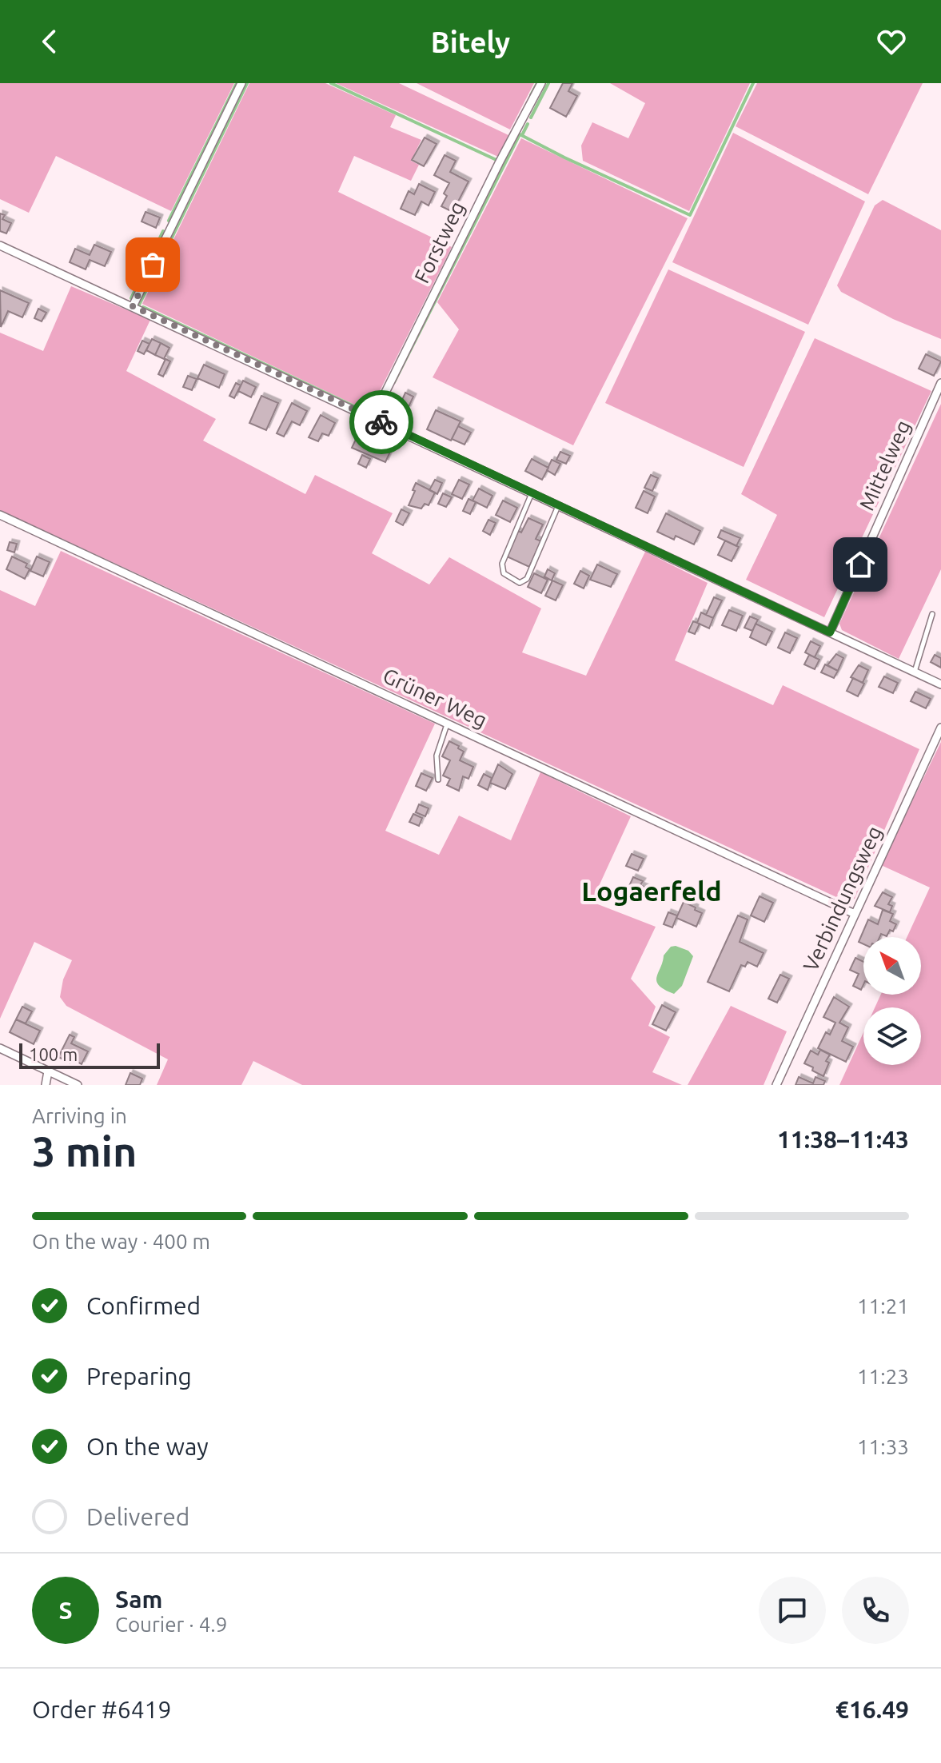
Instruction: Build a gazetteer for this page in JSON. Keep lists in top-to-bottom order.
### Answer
{
  "streets": {
    "street": [
      "Forstweg",
      "Mittelweg",
      "Grüner Weg",
      "Verbindungsweg"
    ]
  },
  "crossings": [
    ["Grüner Weg", "Verbindungsweg"]
  ],
  "districts": ["Logaerfeld"],
  "scale_bar": "100 m",
  "north": "top left",
  "page": {
    "header": "Bitely",
    "scale": "100 m",
    "heading": ["3 min", "Arriving in", "11:38–11:43"],
    "panel": [
      "Sam",
      "Courier · 4.9",
      "Order #6419",
      "€16.49"
    ],
    "bar": "On the way · 400 m",
    "list": [
      ["Confirmed", "11:21"],
      ["Preparing", "11:23"],
      ["On the way", "11:33"],
      "Delivered"
    ],
    "round": "S"
  }
}
